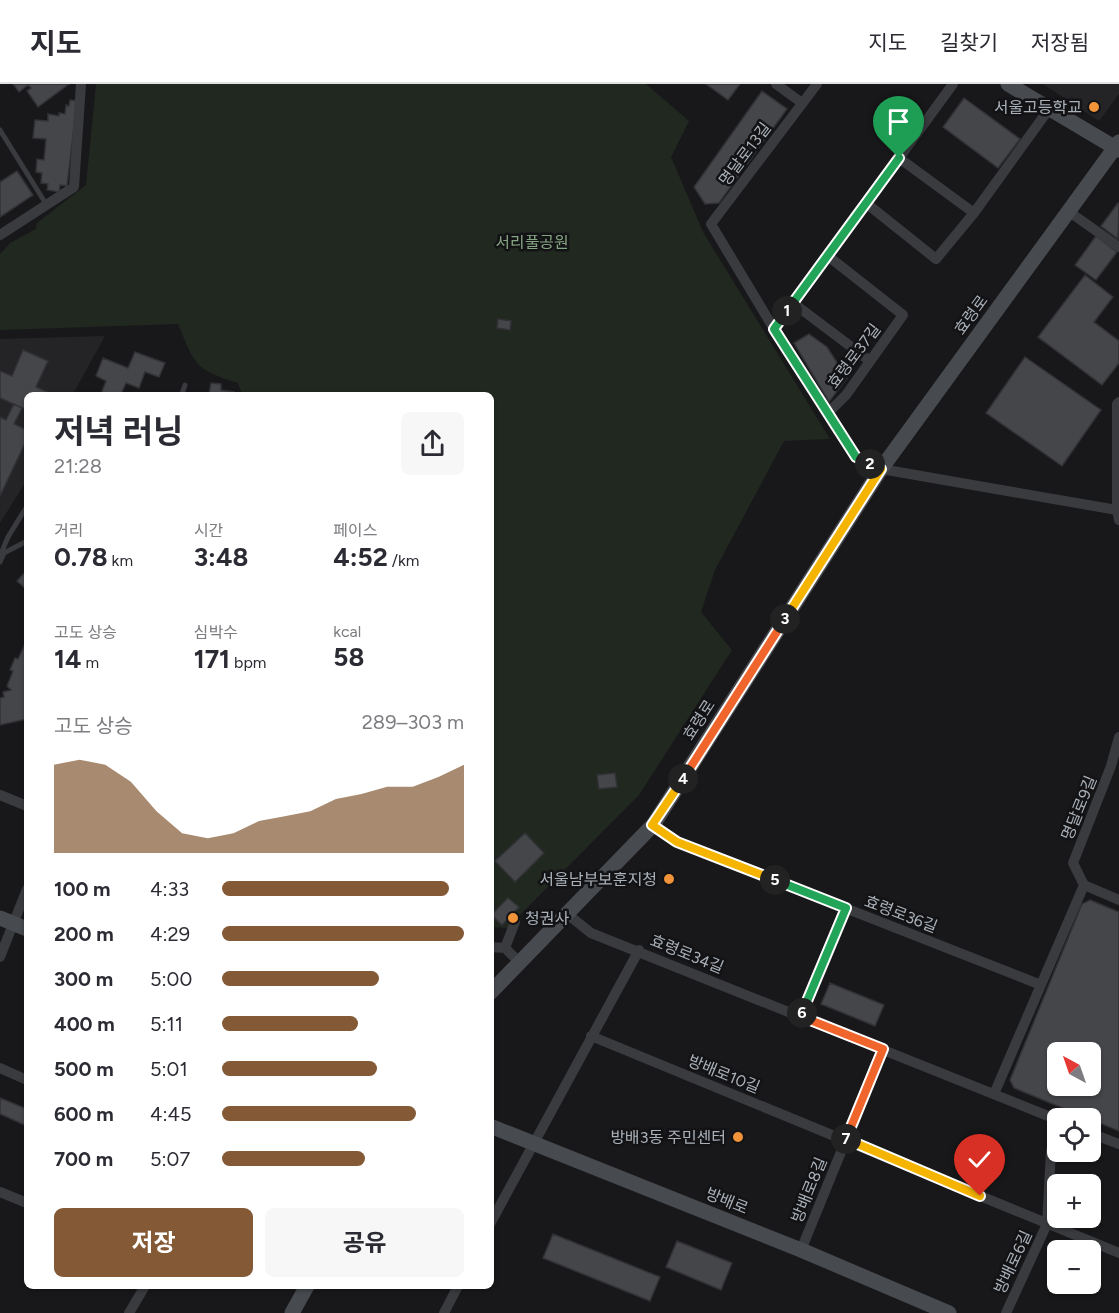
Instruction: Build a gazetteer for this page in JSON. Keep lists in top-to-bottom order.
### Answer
{
  "streets": {
    "main road": ["효령로", "방배로"],
    "street": [
      "명달로13길",
      "효령로37길",
      "명달로9길",
      "효령로36길",
      "효령로34길",
      "방배로10길",
      "방배로8길",
      "방배로6길"
    ]
  },
  "crossings": [
    ["명달로13길", "효령로37길"],
    ["효령로", "효령로37길"],
    ["효령로", "효령로36길"],
    ["효령로", "효령로34길"],
    ["효령로34길", "방배로8길"],
    ["방배로10길", "방배로8길"],
    ["방배로8길", "방배로"]
  ],
  "parks": ["서리풀공원"],
  "places": [
    "서울고등학교",
    "서울남부보훈지청",
    "청권사",
    "방배3동 주민센터"
  ],
  "north": "top left",
  "page": {
    "header": "지도",
    "nav": ["지도", "길찾기", "저장됨"],
    "pins": [
      "1",
      "2",
      "3",
      "4",
      "5",
      "6",
      "7"
    ],
    "heading": ["저녁 러닝", "21:28"],
    "stats": [
      ["거리", "0.78 km"],
      ["시간", "3:48"],
      ["페이스", "4:52 /km"],
      ["고도 상승", "14 m"],
      ["심박수", "171 bpm"],
      ["kcal", "58"]
    ],
    "chart": ["고도 상승", "289–303 m"],
    "list": [
      {
        "name": "100 m",
        "note": "4:33"
      },
      {
        "name": "200 m",
        "note": "4:29"
      },
      {
        "name": "300 m",
        "note": "5:00"
      },
      {
        "name": "400 m",
        "note": "5:11"
      },
      {
        "name": "500 m",
        "note": "5:01"
      },
      {
        "name": "600 m",
        "note": "4:45"
      },
      {
        "name": "700 m",
        "note": "5:07"
      }
    ],
    "map_buttons": ["+", "−"],
    "buttons": ["저장", "공유"]
  }
}
